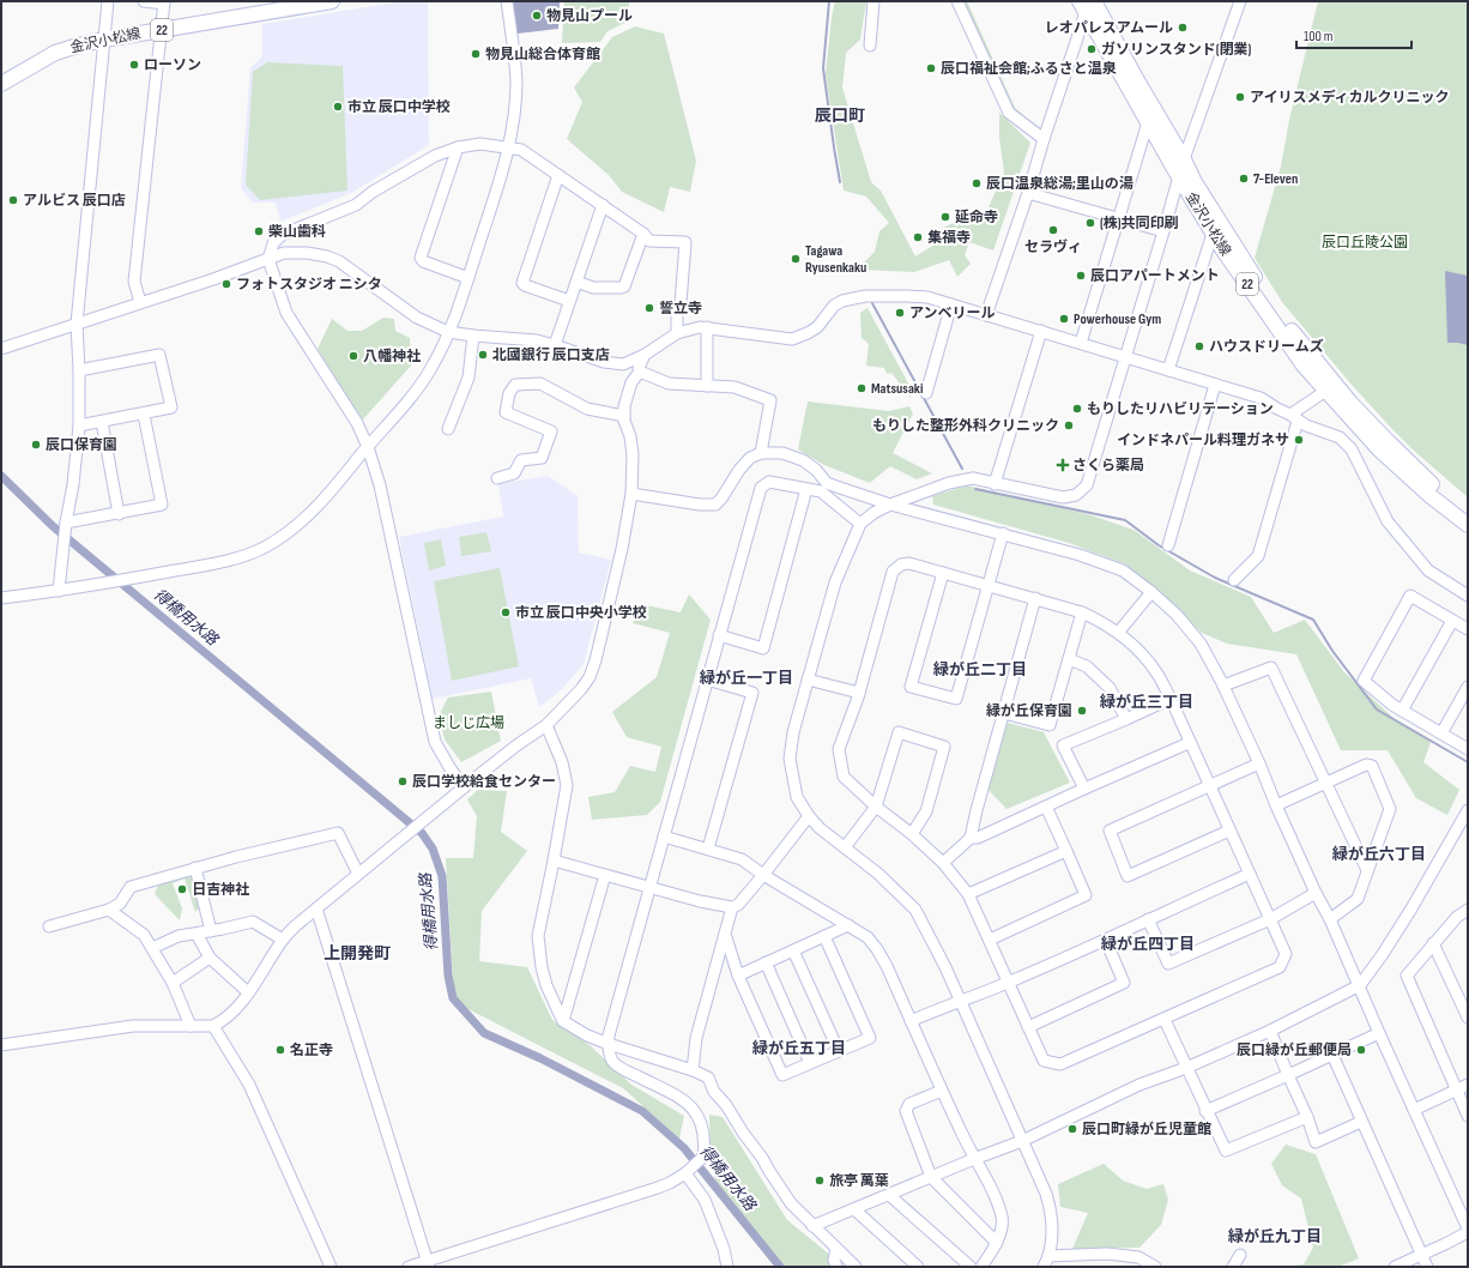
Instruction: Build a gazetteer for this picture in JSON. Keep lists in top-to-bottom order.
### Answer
{
  "streets": {
    "main road": ["22", "金沢小松線"]
  },
  "districts": [
    "辰口町",
    "緑が丘二丁目",
    "緑が丘一丁目",
    "緑が丘三丁目",
    "緑が丘六丁目",
    "緑が丘四丁目",
    "上開発町",
    "緑が丘五丁目",
    "緑が丘九丁目"
  ],
  "water": ["得橋用水路"],
  "parks": ["辰口丘陵公園", "ましじ広場"],
  "places": {
    "other": [
      "物見山プール",
      "レオパレスアムール",
      "ガソリンスタンド(閉業)",
      "物見山総合体育館",
      "ローソン",
      "辰口福祉会館;ふるさと温泉",
      "アイリスメディカルクリニック",
      "市立 辰口中学校",
      "7-Eleven",
      "辰口温泉総湯;里山の湯",
      "アルビス 辰口店",
      "延命寺",
      "(株)共同印刷",
      "セラヴィ",
      "柴山歯科",
      "集福寺",
      "Tagawa Ryusenkaku",
      "辰口アパートメント",
      "フォトスタジオ ニシタ",
      "誓立寺",
      "アンベリール",
      "Powerhouse Gym",
      "ハウスドリームズ",
      "北國銀行 辰口支店",
      "八幡神社",
      "Matsusaki",
      "もりしたリハビリテーション",
      "もりした整形外科クリニック",
      "インドネパール料理ガネサ",
      "辰口保育園",
      "市立 辰口中央小学校",
      "緑が丘保育園",
      "辰口学校給食センター",
      "日吉神社",
      "名正寺",
      "辰口緑が丘郵便局",
      "辰口町緑が丘児童館",
      "旅亭 萬葉"
    ],
    "health": ["さくら薬局"]
  },
  "scale_bar": "100 m"
}
